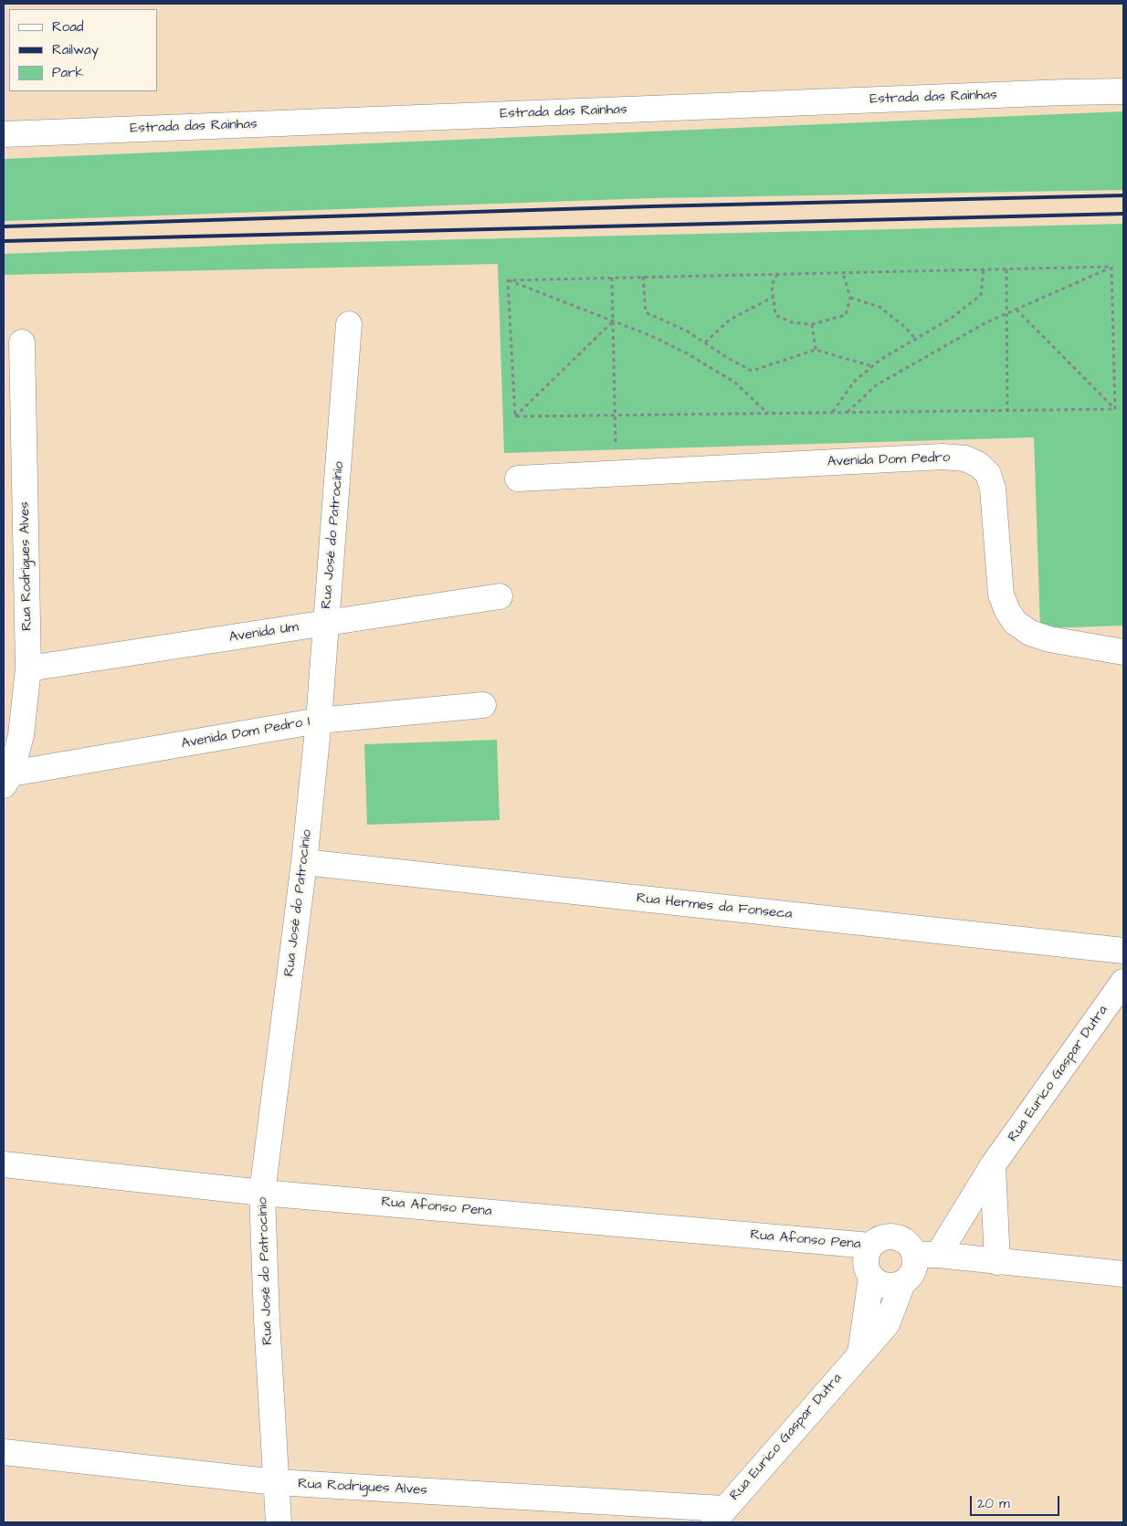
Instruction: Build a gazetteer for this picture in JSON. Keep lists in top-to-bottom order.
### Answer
{
  "streets": {
    "street": [
      "Estrada das Rainhas",
      "Avenida Dom Pedro",
      "Rua José do Patrocínio",
      "Rua Rodrigues Alves",
      "Avenida Um",
      "Avenida Dom Pedro I",
      "Rua Hermes da Fonseca",
      "Rua Eurico Gaspar Dutra",
      "Rua Afonso Pena"
    ]
  },
  "crossings": [
    ["Rua José do Patrocínio", "Rua Rodrigues Alves"],
    ["Rua José do Patrocínio", "Avenida Um"],
    ["Rua José do Patrocínio", "Avenida Dom Pedro I"],
    ["Rua José do Patrocínio", "Rua Hermes da Fonseca"],
    ["Rua José do Patrocínio", "Rua Afonso Pena"],
    ["Rua Rodrigues Alves", "Avenida Um"],
    ["Rua Rodrigues Alves", "Avenida Dom Pedro I"],
    ["Rua Rodrigues Alves", "Rua Eurico Gaspar Dutra"],
    ["Rua Eurico Gaspar Dutra", "Rua Afonso Pena"]
  ],
  "legend": ["Road", "Railway", "Park"],
  "scale_bar": "20 m"
}
